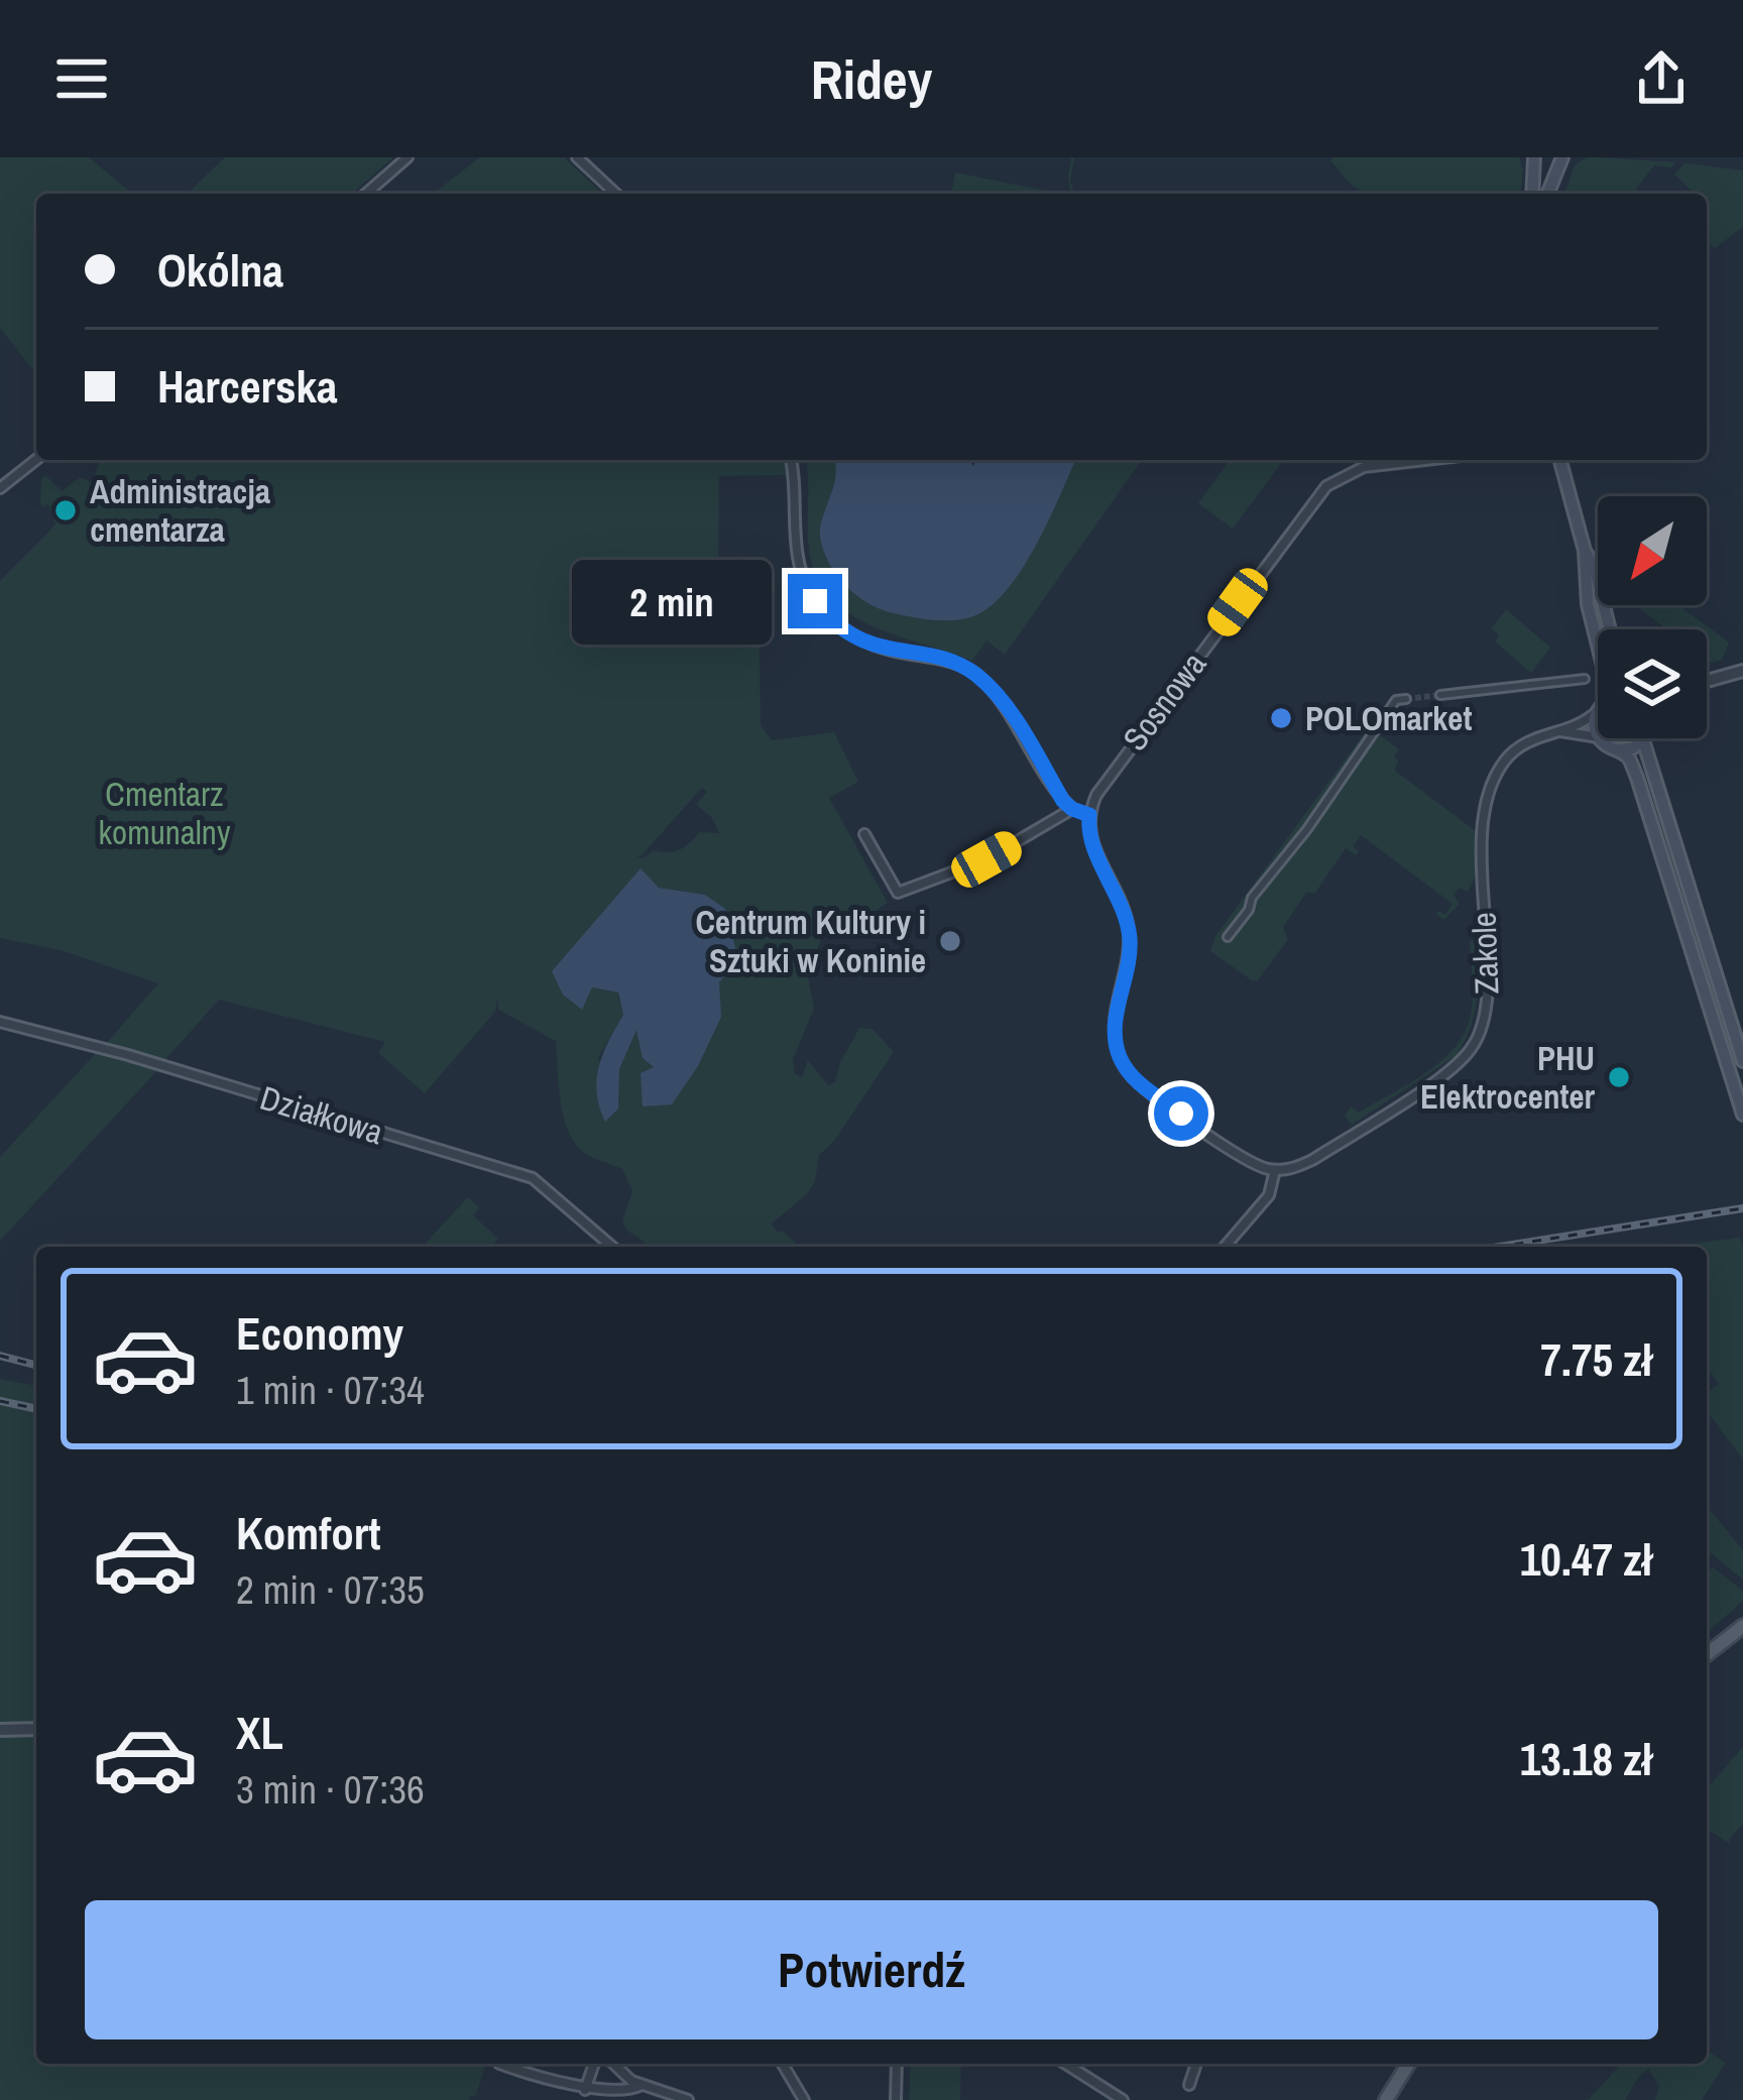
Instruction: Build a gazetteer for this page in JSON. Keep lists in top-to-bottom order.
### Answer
{
  "streets": {
    "street": ["Sosnowa", "Zakole", "Działkowa"]
  },
  "parks": ["Cmentarz komunalny"],
  "places": [
    "Administracja cmentarza",
    "POLOmarket",
    "Centrum Kultury i Sztuki w Koninie",
    "PHU Elektrocenter"
  ],
  "north": "bottom left",
  "page": {
    "header": "Ridey",
    "banner": ["Okólna", "Harcerska"],
    "bubble": "2 min",
    "list": [
      {
        "name": "Economy",
        "note": "1 min · 07:34",
        "value": "7.75 zł"
      },
      {
        "name": "Komfort",
        "note": "2 min · 07:35",
        "value": "10.47 zł"
      },
      {
        "name": "XL",
        "note": "3 min · 07:36",
        "value": "13.18 zł"
      }
    ],
    "buttons": "Potwierdź"
  }
}
